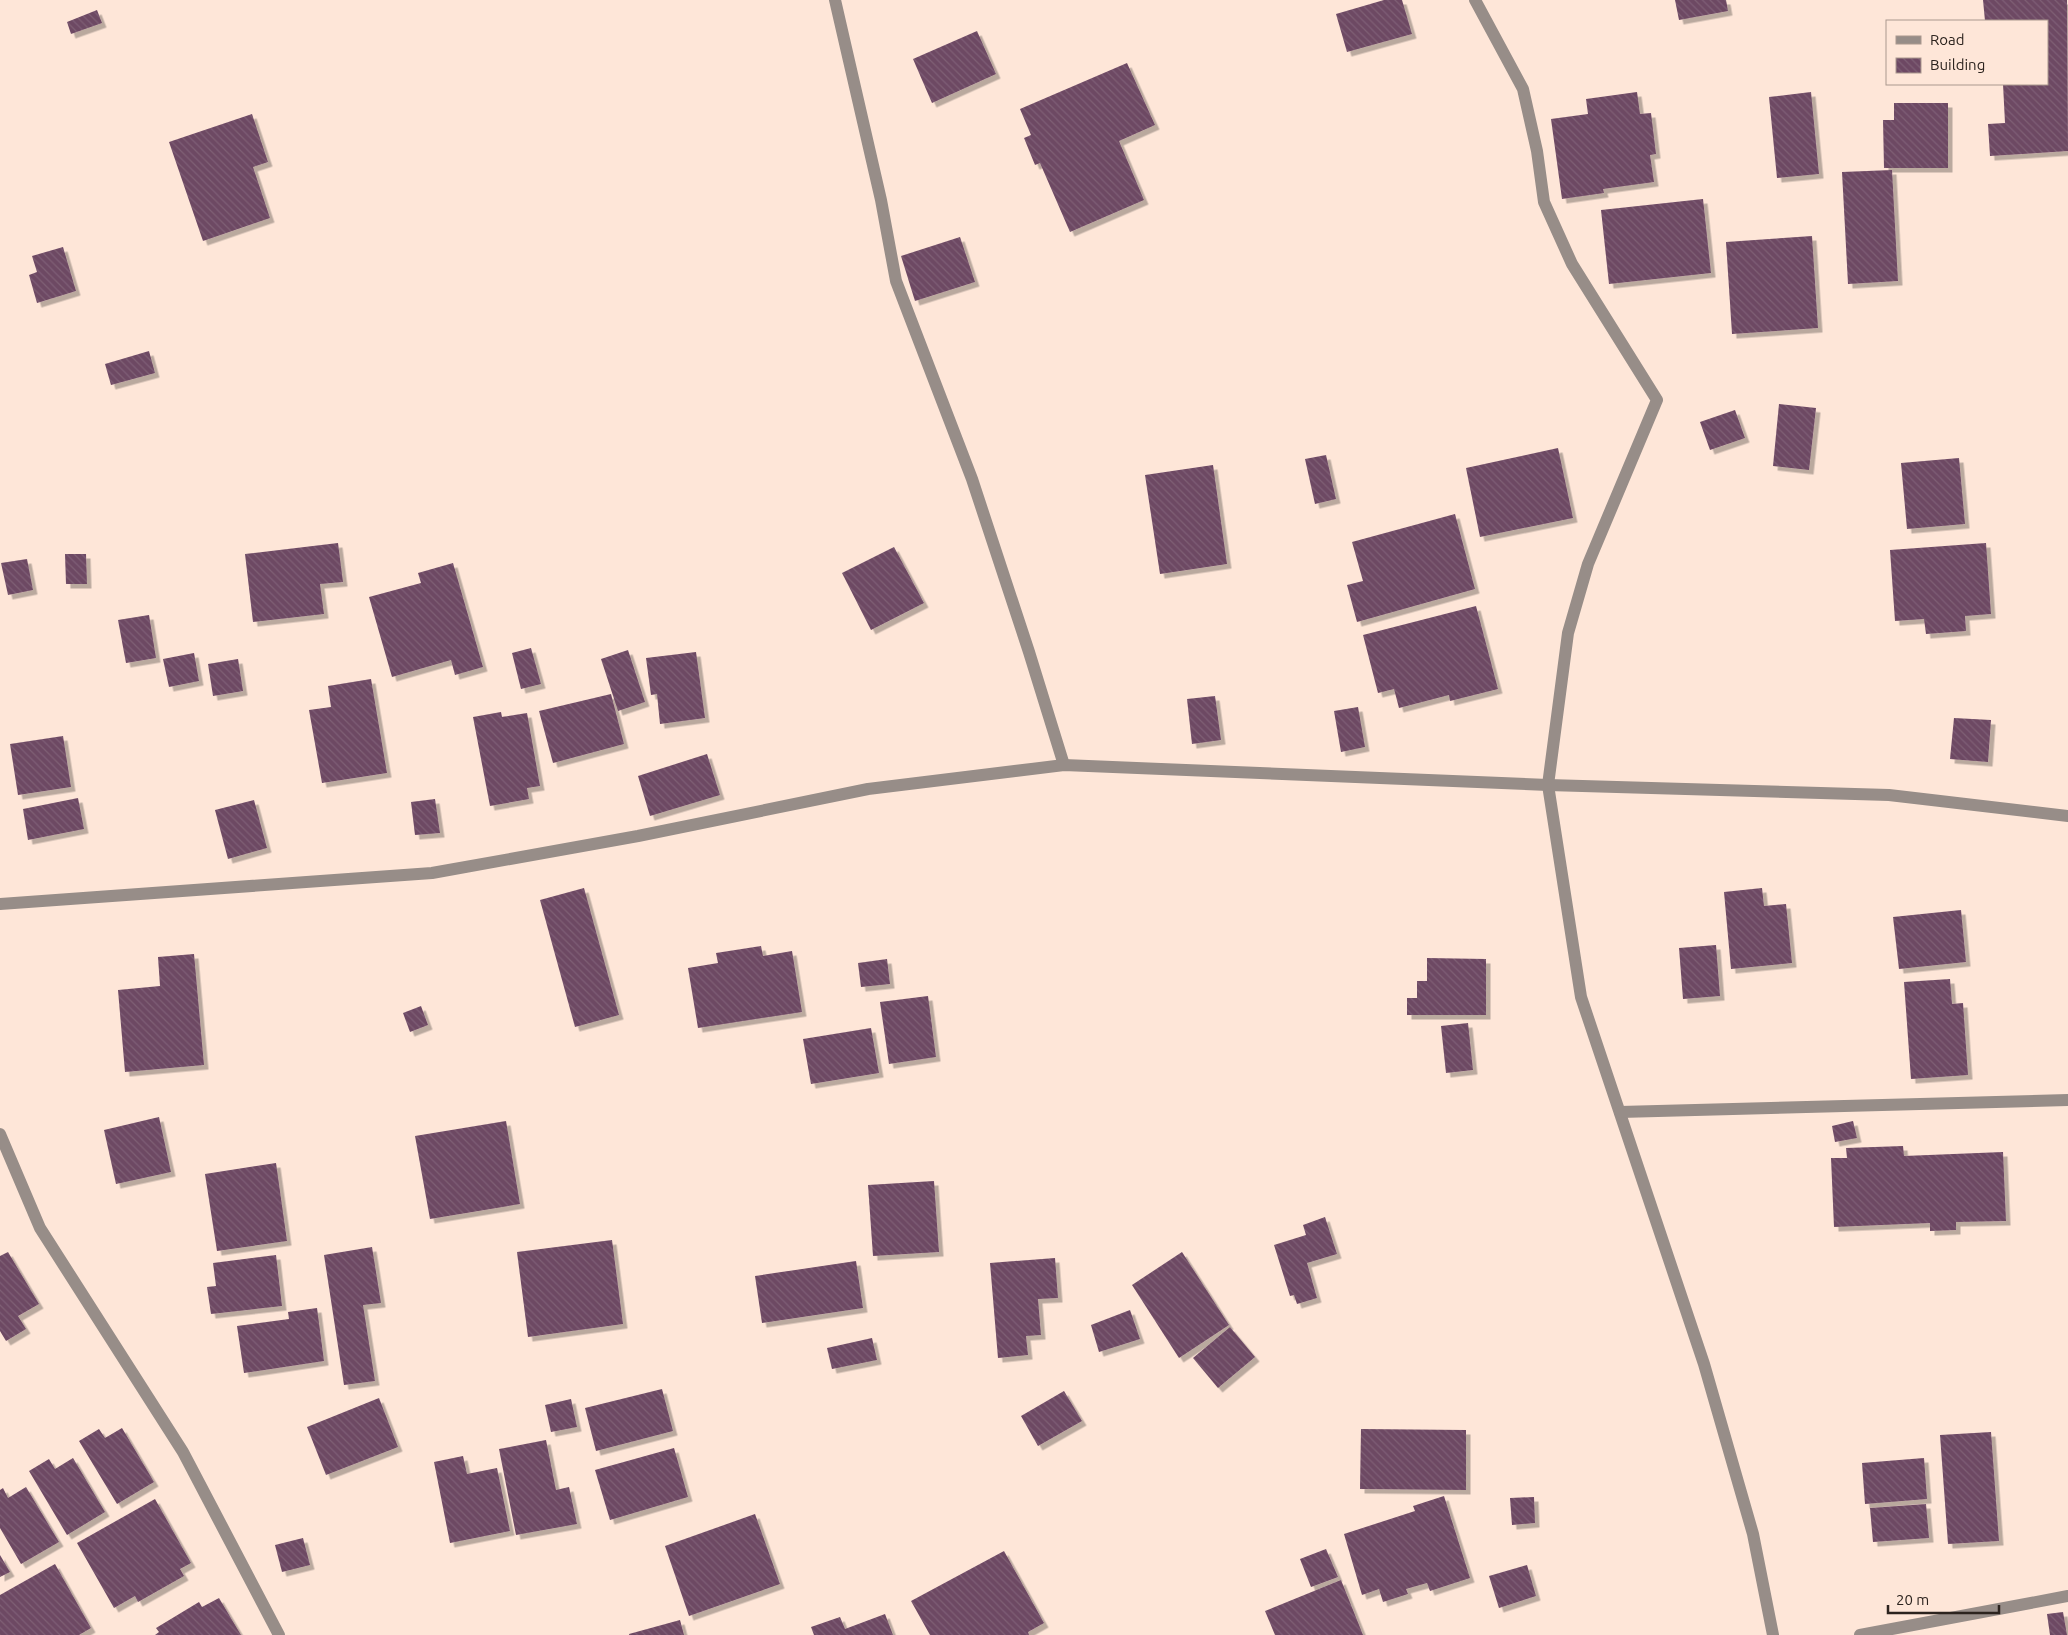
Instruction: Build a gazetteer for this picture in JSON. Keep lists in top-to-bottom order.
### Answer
{
  "legend": ["Road", "Building"],
  "scale_bar": "20 m"
}
